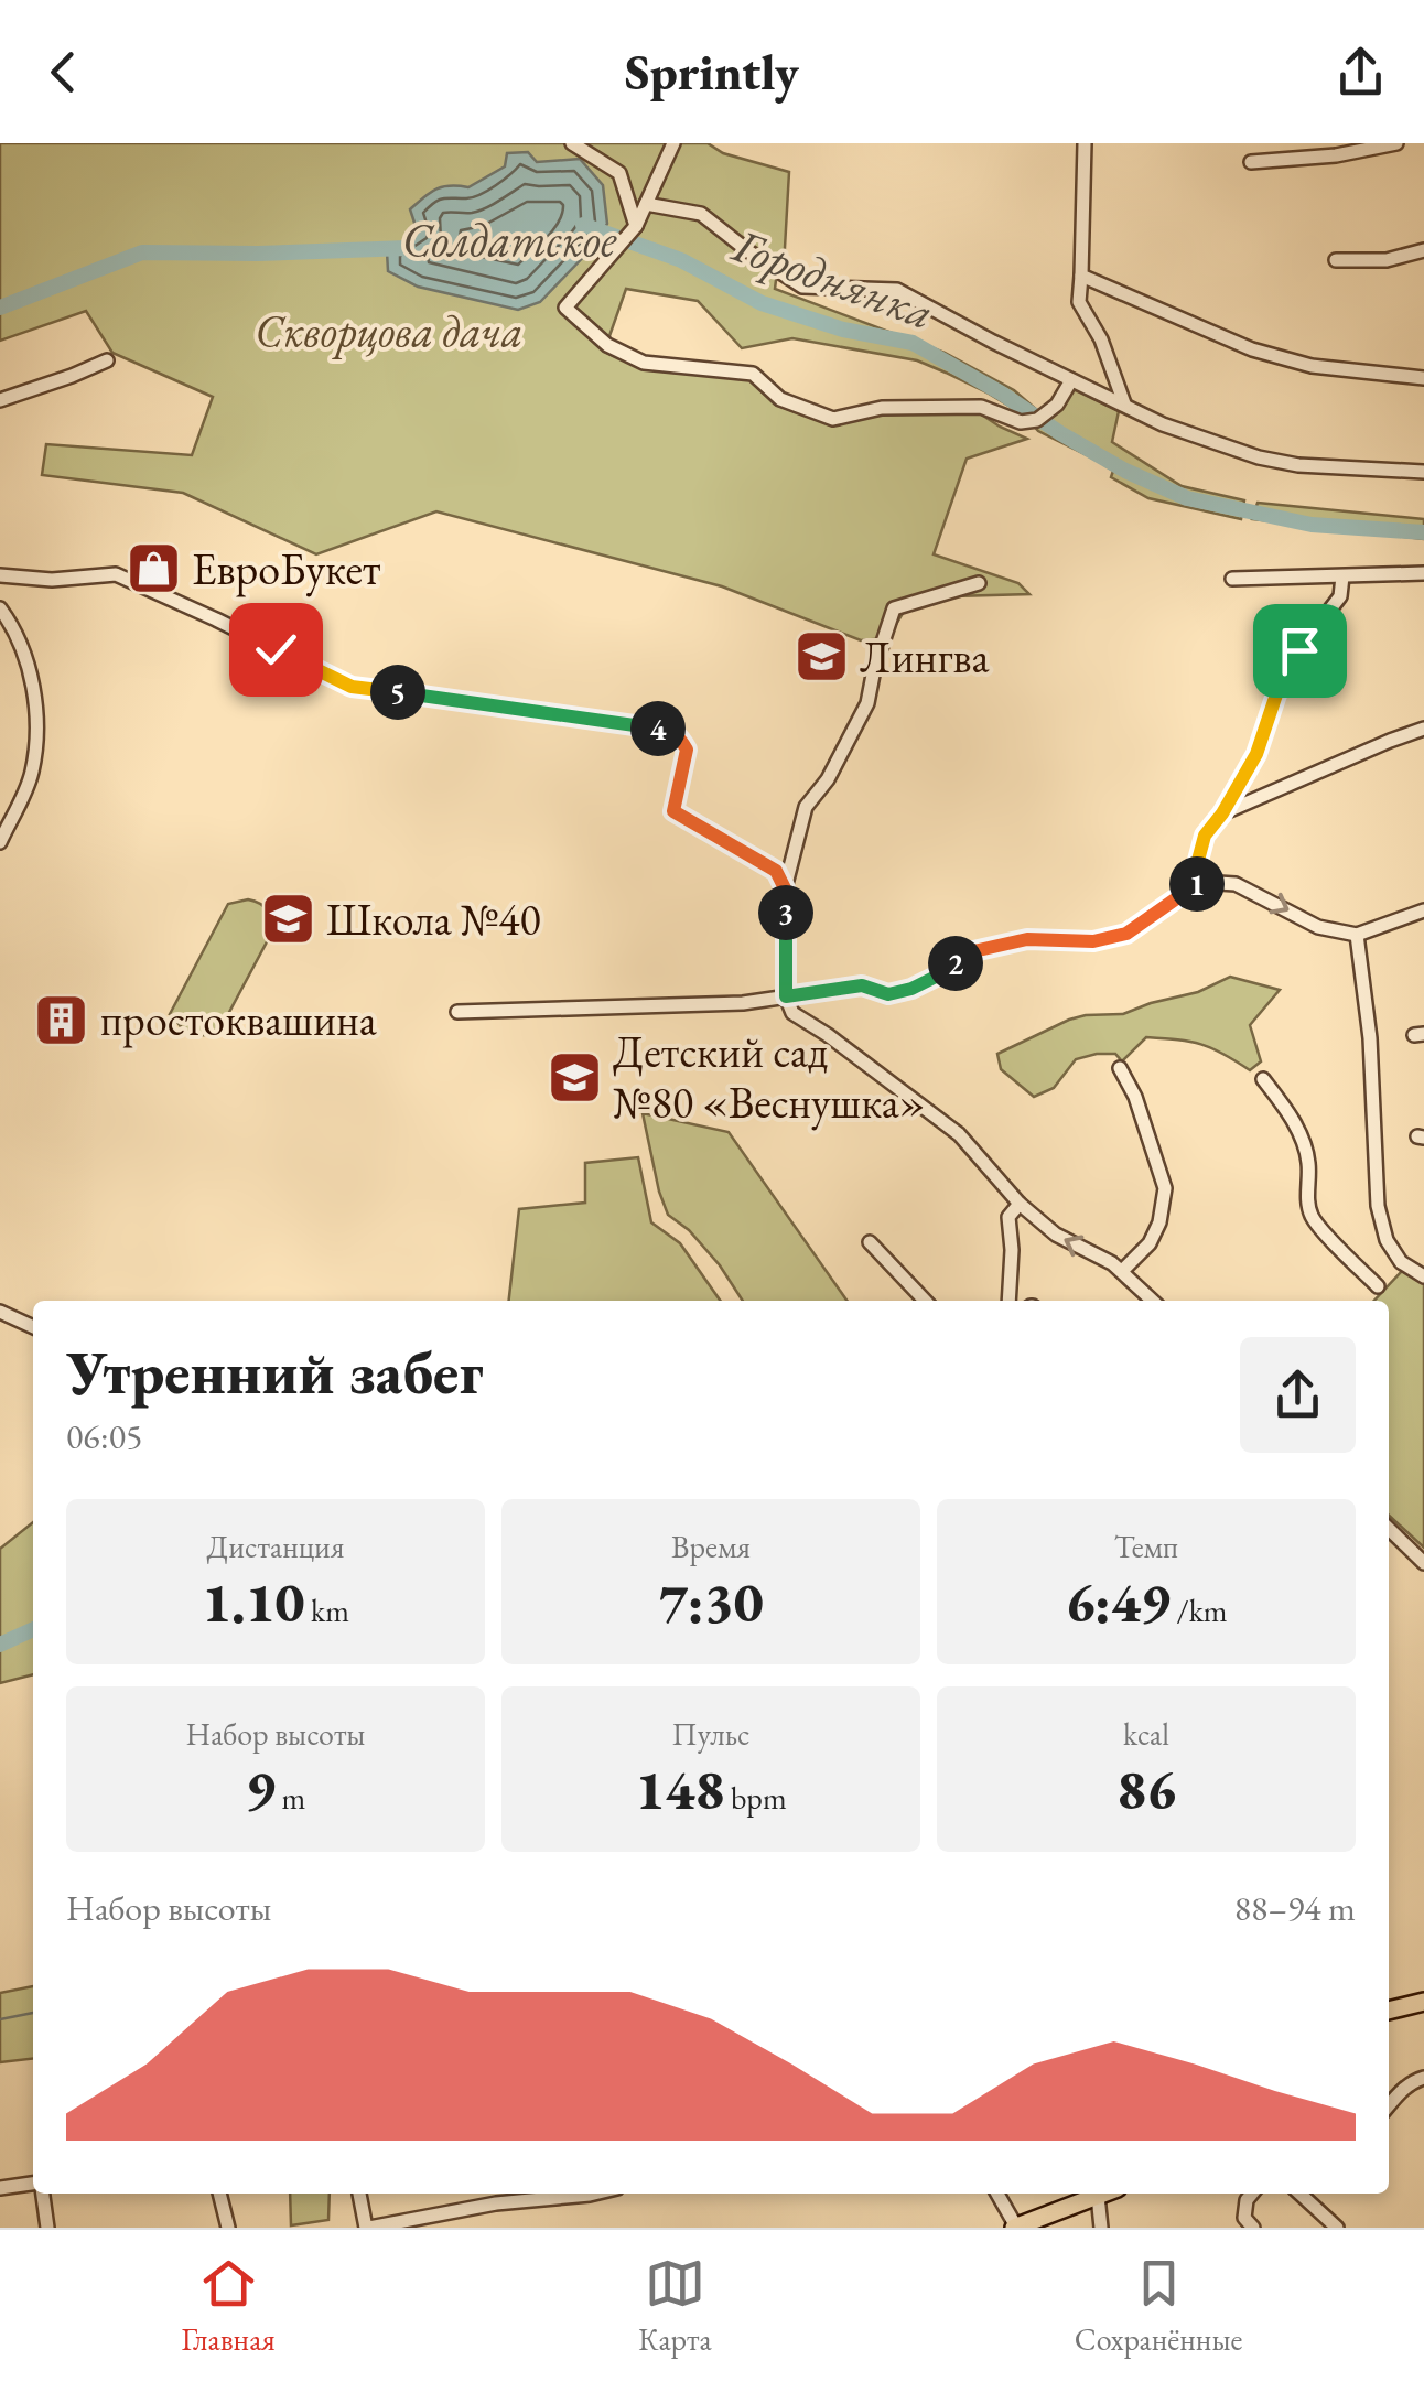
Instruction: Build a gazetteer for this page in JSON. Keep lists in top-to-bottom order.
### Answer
{
  "water": ["Солдатское", "Городнянка"],
  "parks": ["Скворцова дача"],
  "places": {
    "shop": ["ЕвроБукет"],
    "school or university": ["Лингва", "Школа №40", "Детский сад №80 «Веснушка»"],
    "building": ["простоквашина"]
  },
  "page": {
    "header": "Sprintly",
    "pins": [
      "5",
      "4",
      "1",
      "3",
      "2"
    ],
    "heading": ["Утренний забег", "06:05"],
    "stats": [
      ["Дистанция", "1.10 km"],
      ["Время", "7:30"],
      ["Темп", "6:49 /km"],
      ["Набор высоты", "9 m"],
      ["Пульс", "148 bpm"],
      ["kcal", "86"]
    ],
    "chart": ["Набор высоты", "88–94 m"],
    "tabs": ["Главная", "Карта", "Сохранённые"]
  }
}
